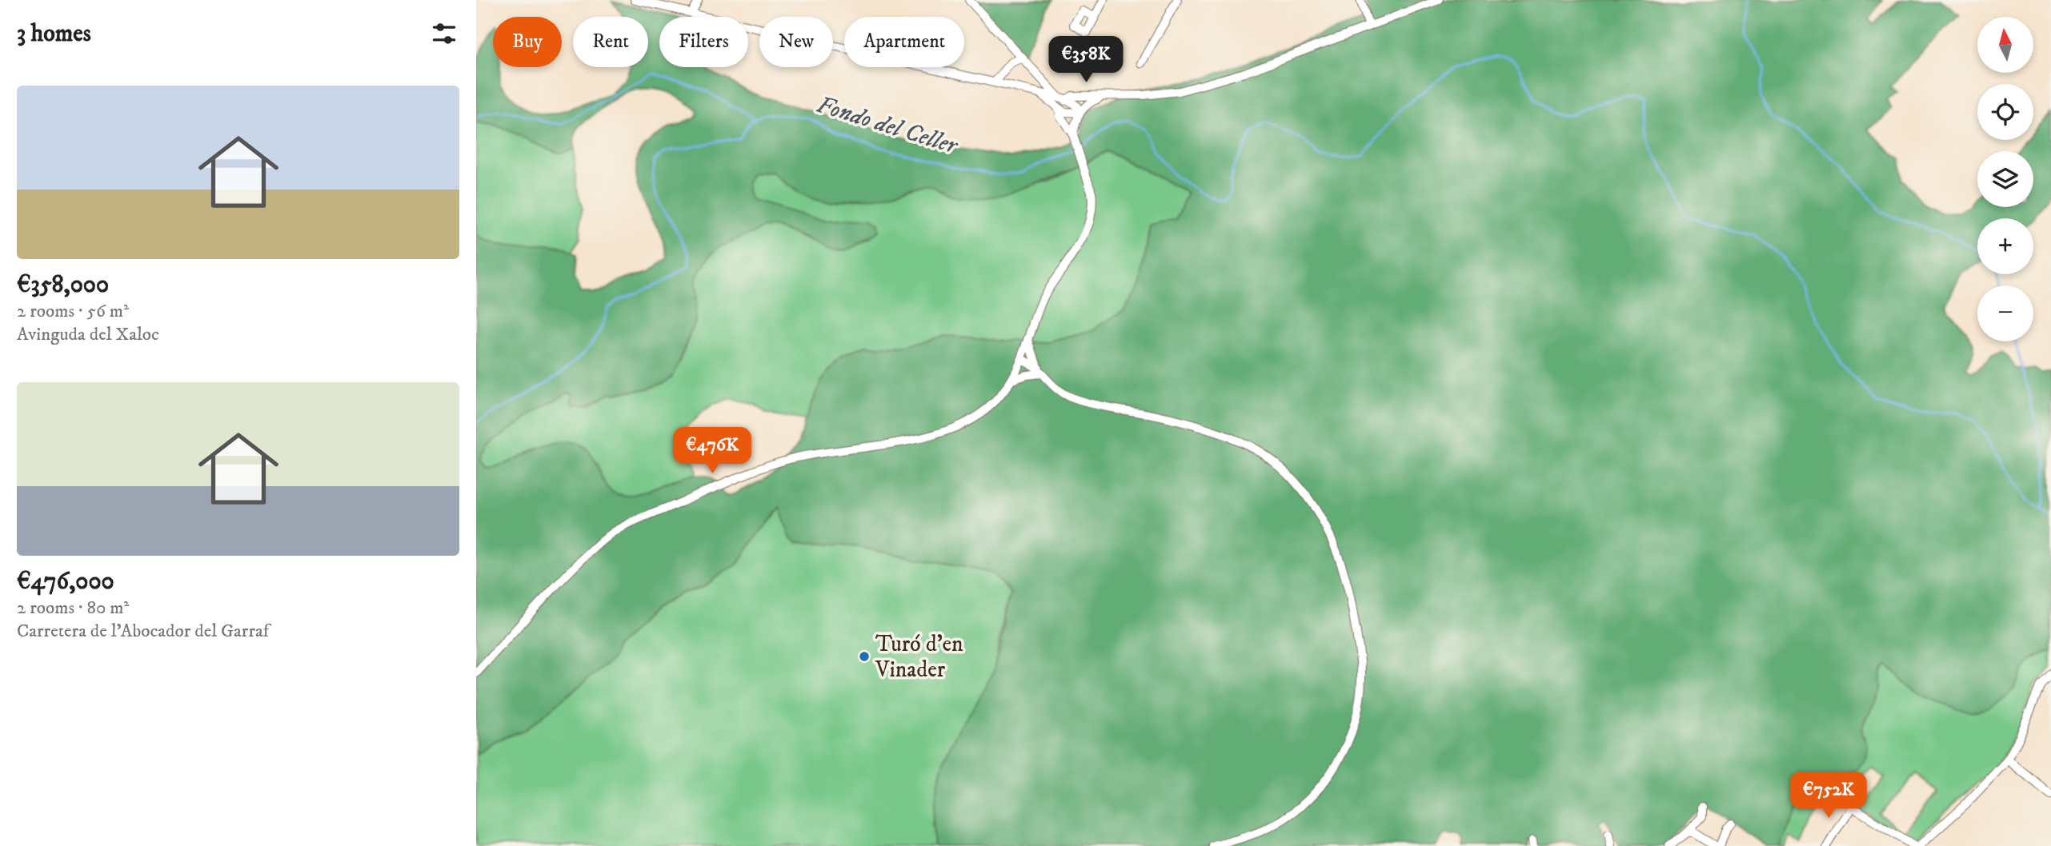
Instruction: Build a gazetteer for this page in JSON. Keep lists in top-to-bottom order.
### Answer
{
  "water": ["Fondo del Celler"],
  "places": ["Turó d'en Vinader"],
  "north": "top",
  "page": {
    "heading": "3 homes",
    "map_buttons": ["+", "−"],
    "chip": [
      "Buy",
      "Rent",
      "Filters",
      "New",
      "Apartment"
    ],
    "price": ["€358K", "€476K", "€752K"],
    "list": [
      {
        "name": "€358,000",
        "note": "2 rooms · 56 m² · Avinguda del Xaloc"
      },
      {
        "name": "€476,000",
        "note": "2 rooms · 80 m² · Carretera de l'Abocador del Garraf"
      }
    ]
  }
}
